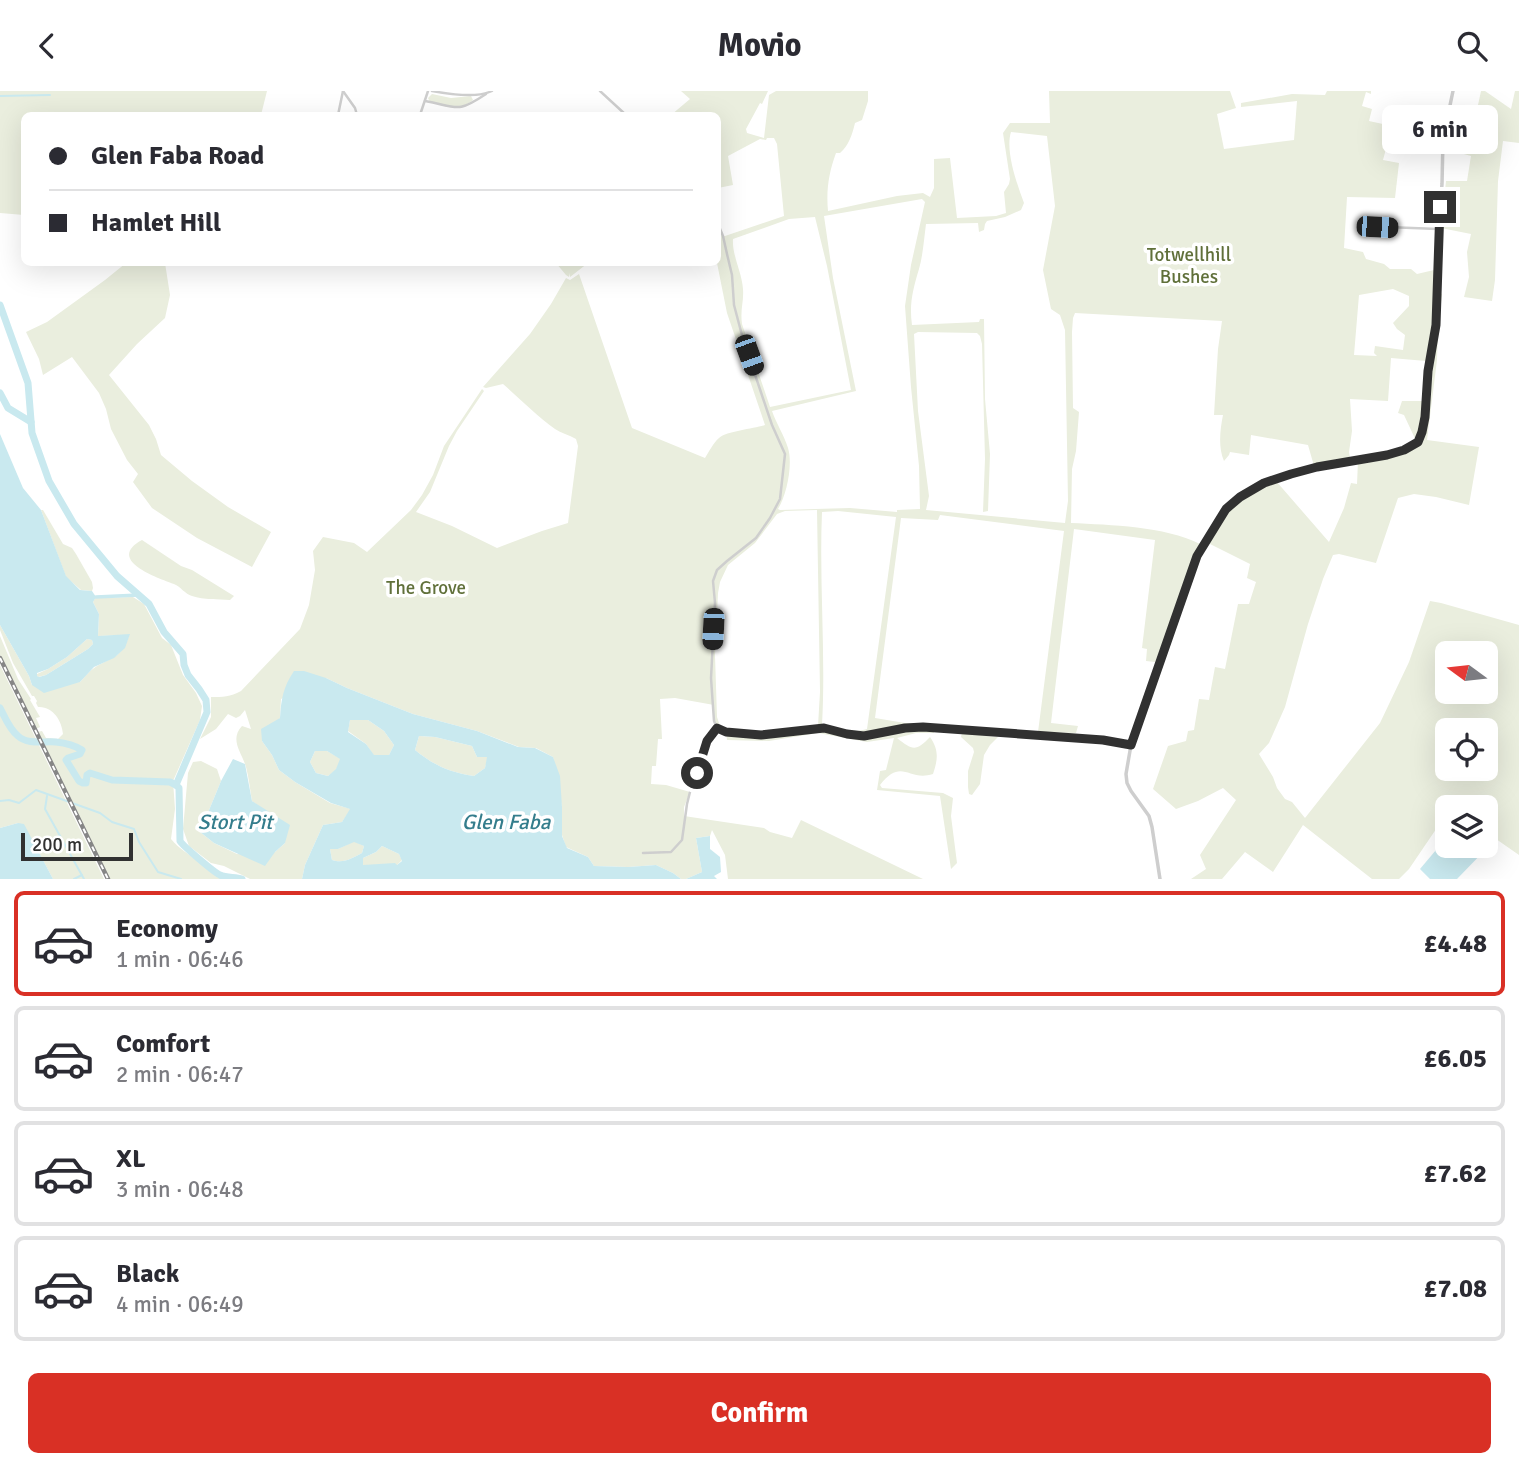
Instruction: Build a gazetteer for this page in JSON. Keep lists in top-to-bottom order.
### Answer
{
  "water": ["Stort Pit", "Glen Faba"],
  "parks": ["Totwellhill Bushes", "The Grove"],
  "scale_bar": "200 m",
  "north": "left",
  "page": {
    "header": "Movio",
    "bubble": "6 min",
    "banner": ["Glen Faba Road", "Hamlet Hill"],
    "scale": "200 m",
    "list": [
      {
        "name": "Economy",
        "note": "1 min · 06:46",
        "value": "£4.48"
      },
      {
        "name": "Comfort",
        "note": "2 min · 06:47",
        "value": "£6.05"
      },
      {
        "name": "XL",
        "note": "3 min · 06:48",
        "value": "£7.62"
      },
      {
        "name": "Black",
        "note": "4 min · 06:49",
        "value": "£7.08"
      }
    ],
    "buttons": "Confirm"
  }
}
